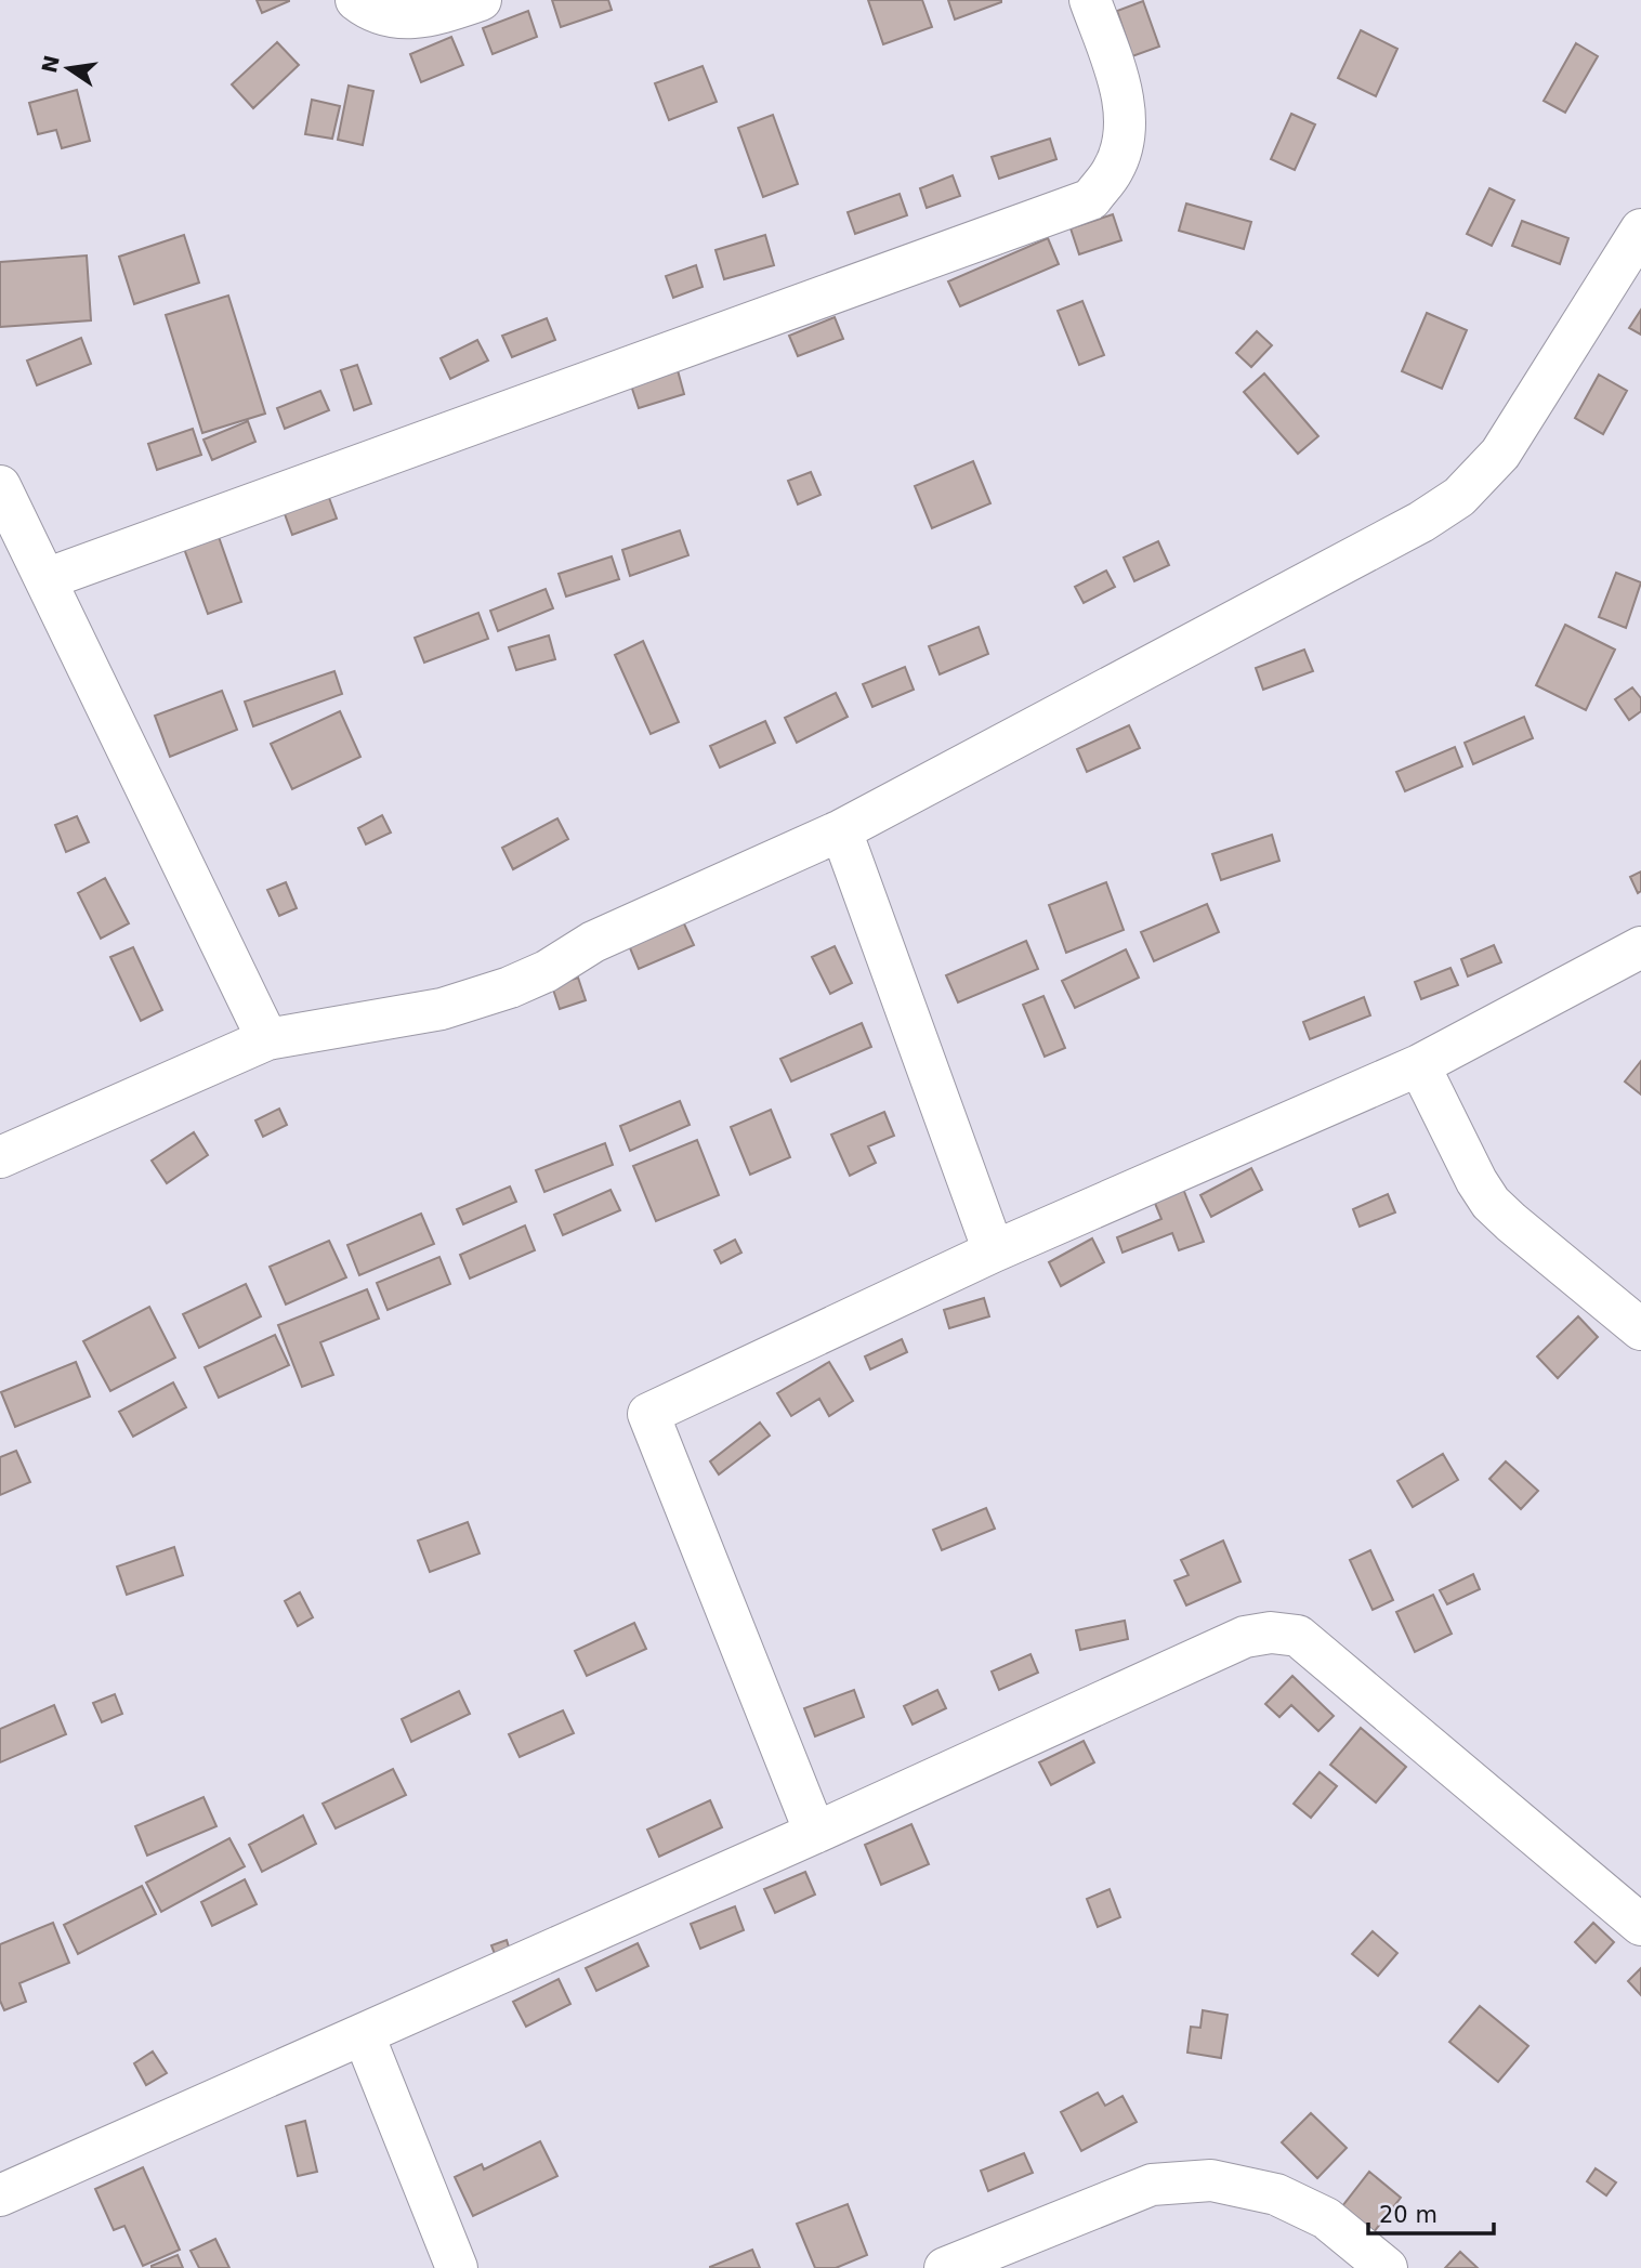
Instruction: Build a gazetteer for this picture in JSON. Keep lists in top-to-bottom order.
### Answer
{
  "scale_bar": "20 m",
  "north": "left"
}
